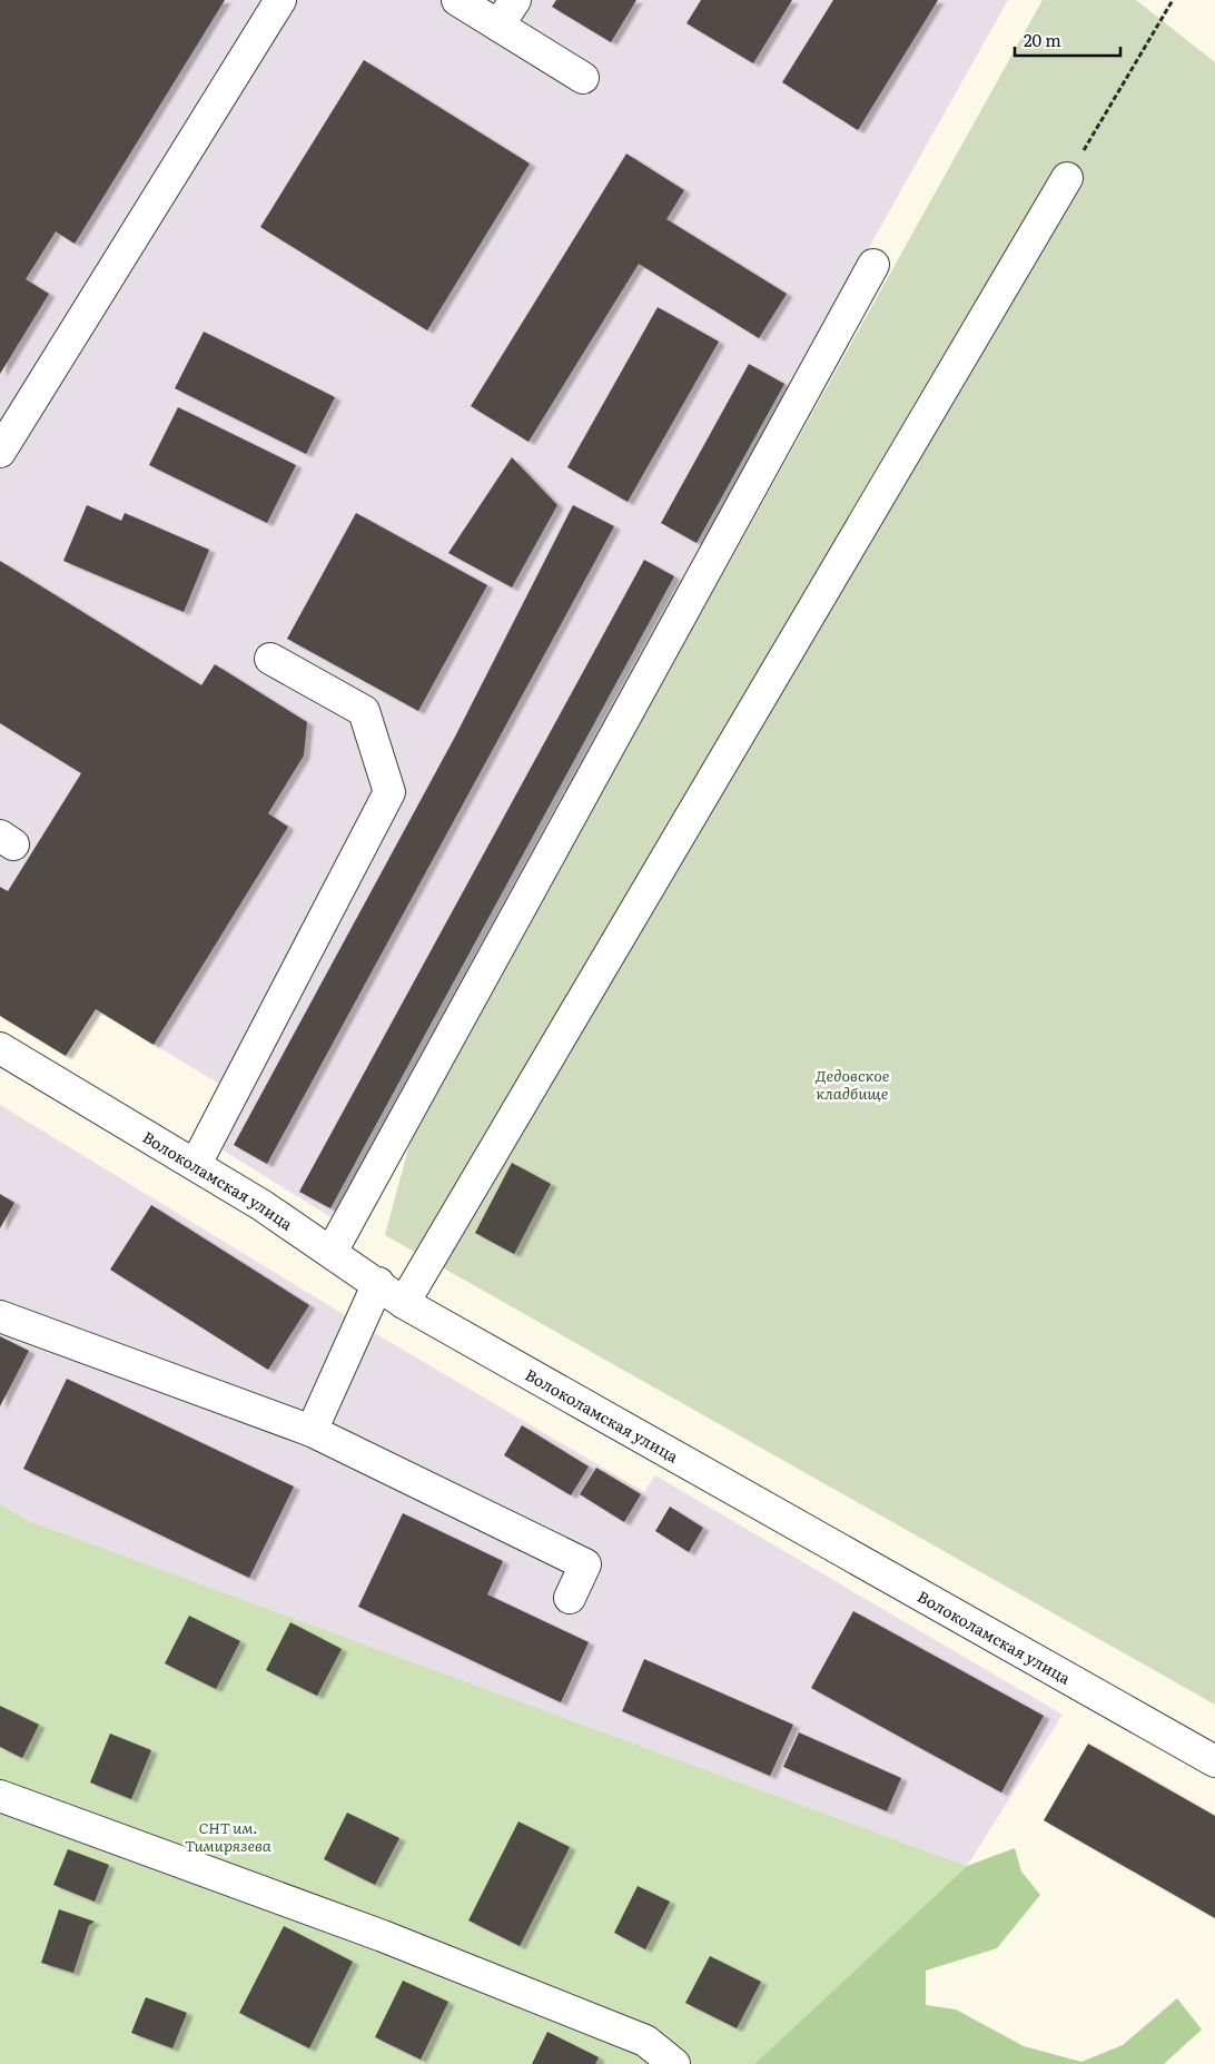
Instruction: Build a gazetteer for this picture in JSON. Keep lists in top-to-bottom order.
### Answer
{
  "streets": {
    "street": ["Волоколамская улица"]
  },
  "parks": ["Дедовское кладбище", "СНТ им. Тимирязева"],
  "scale_bar": "20 m"
}
